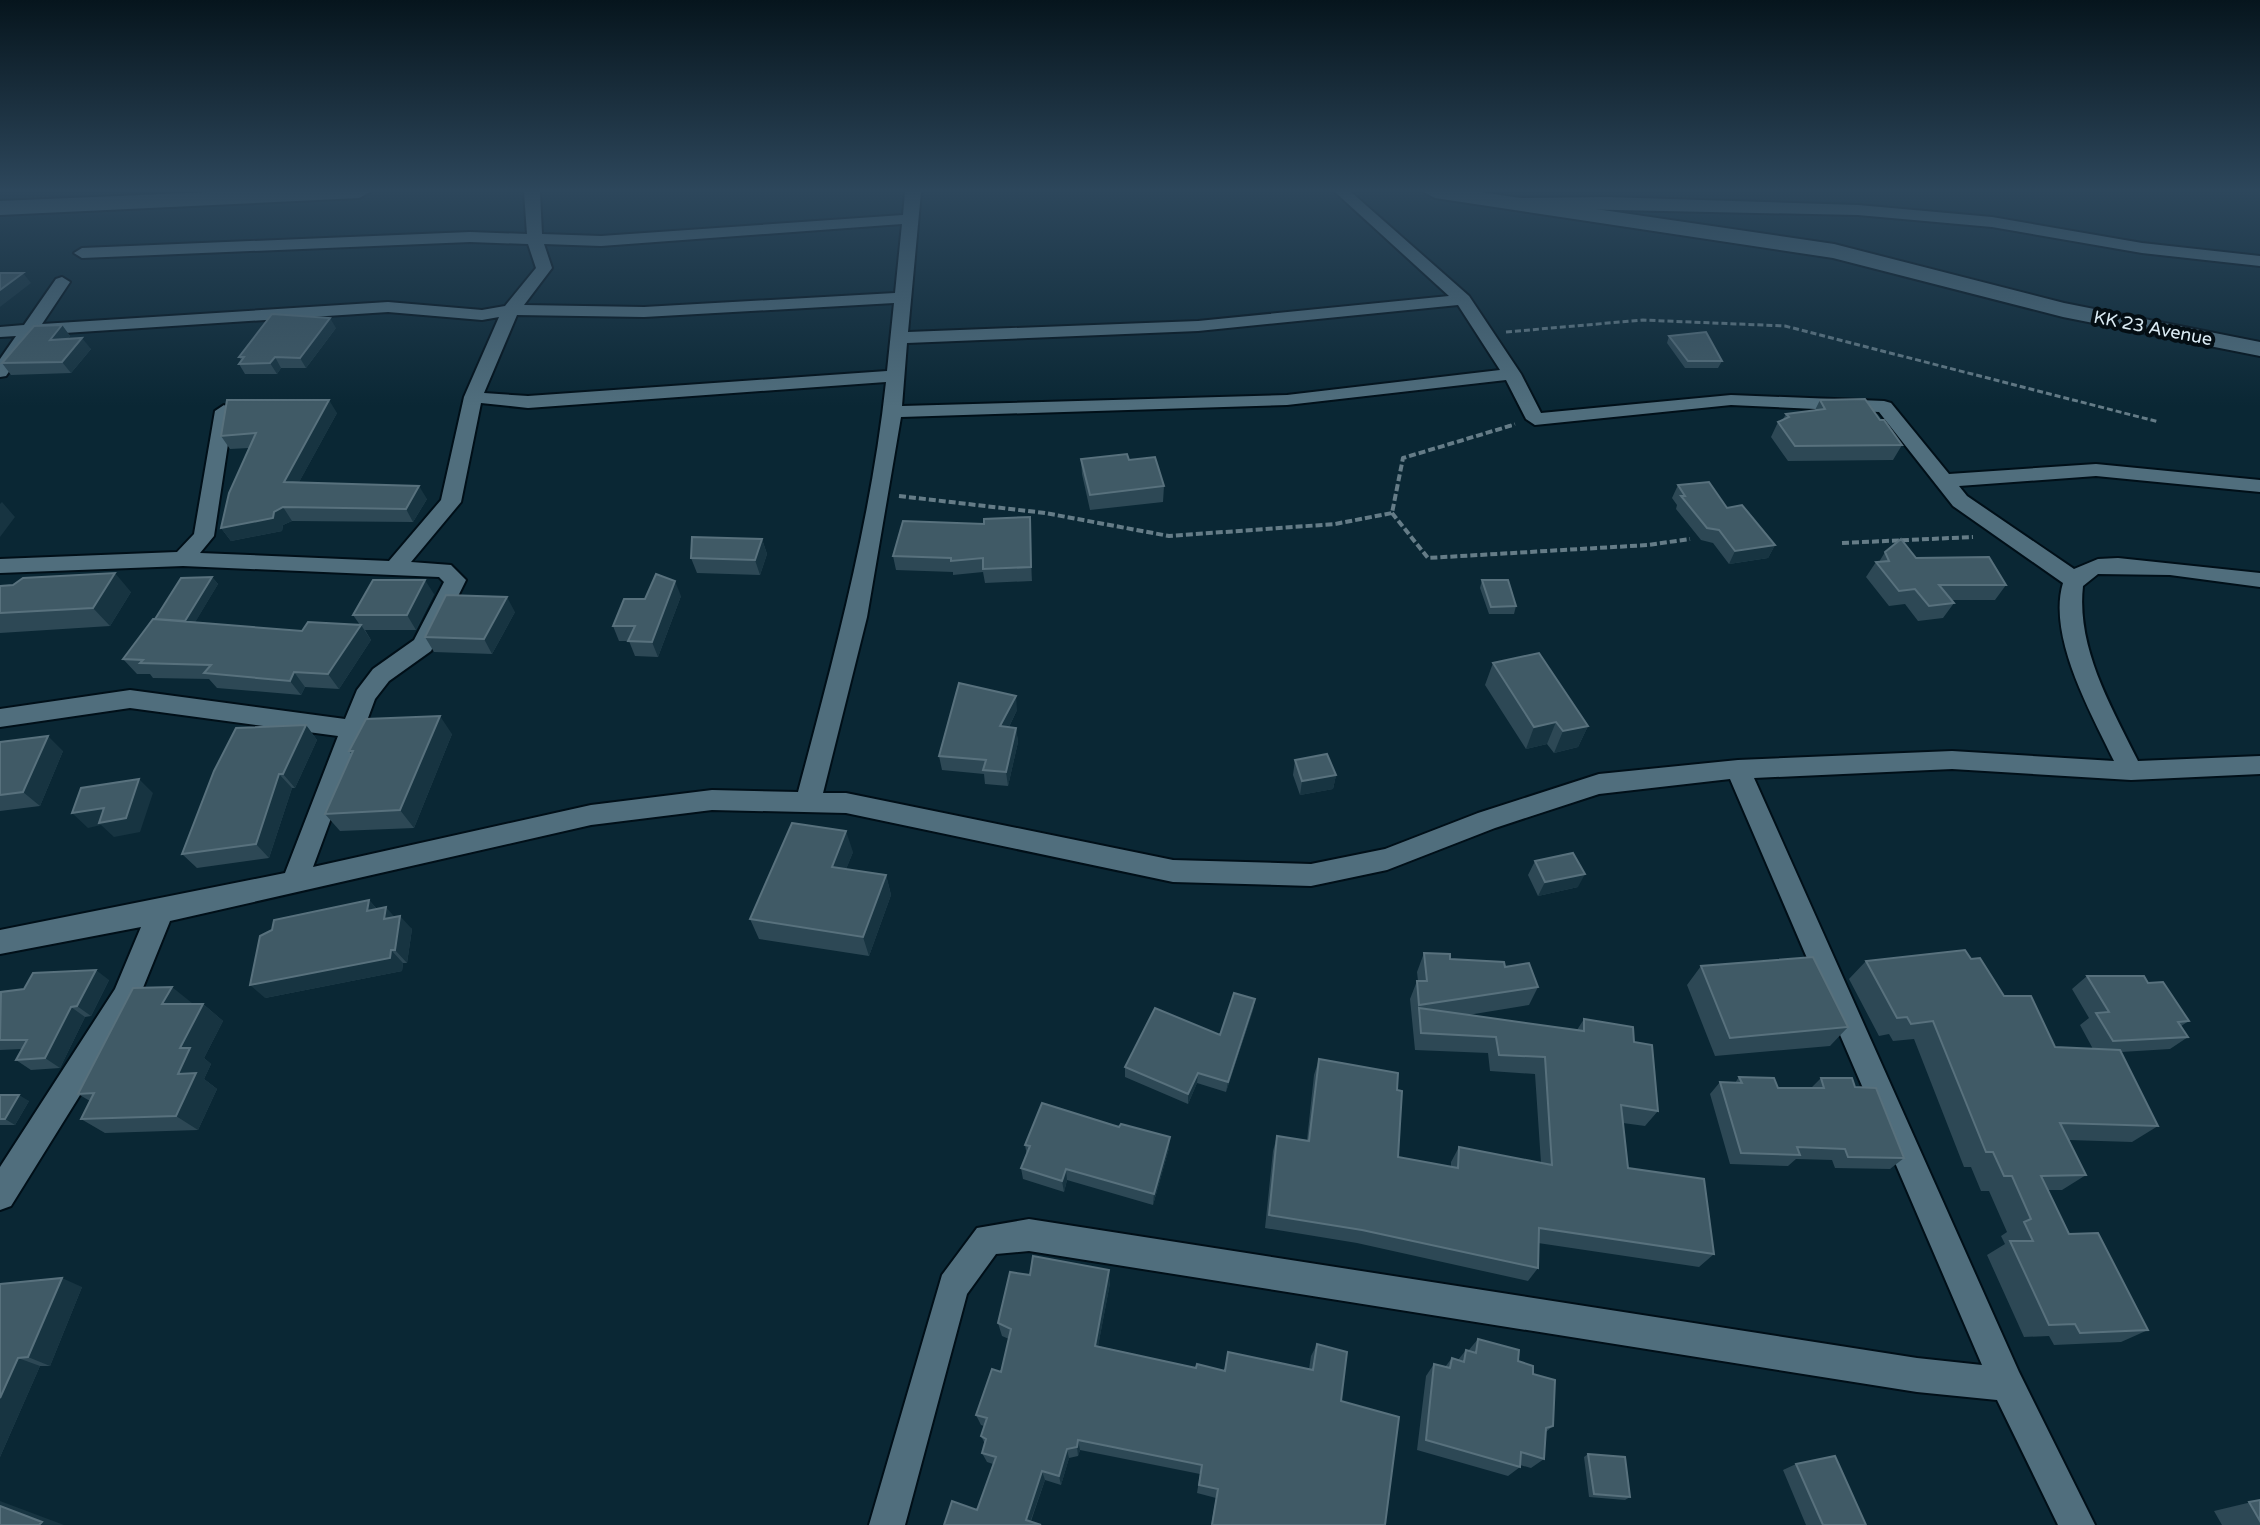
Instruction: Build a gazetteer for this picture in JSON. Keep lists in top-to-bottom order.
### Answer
{
  "streets": {
    "main road": ["KK 23 Avenue"]
  }
}
